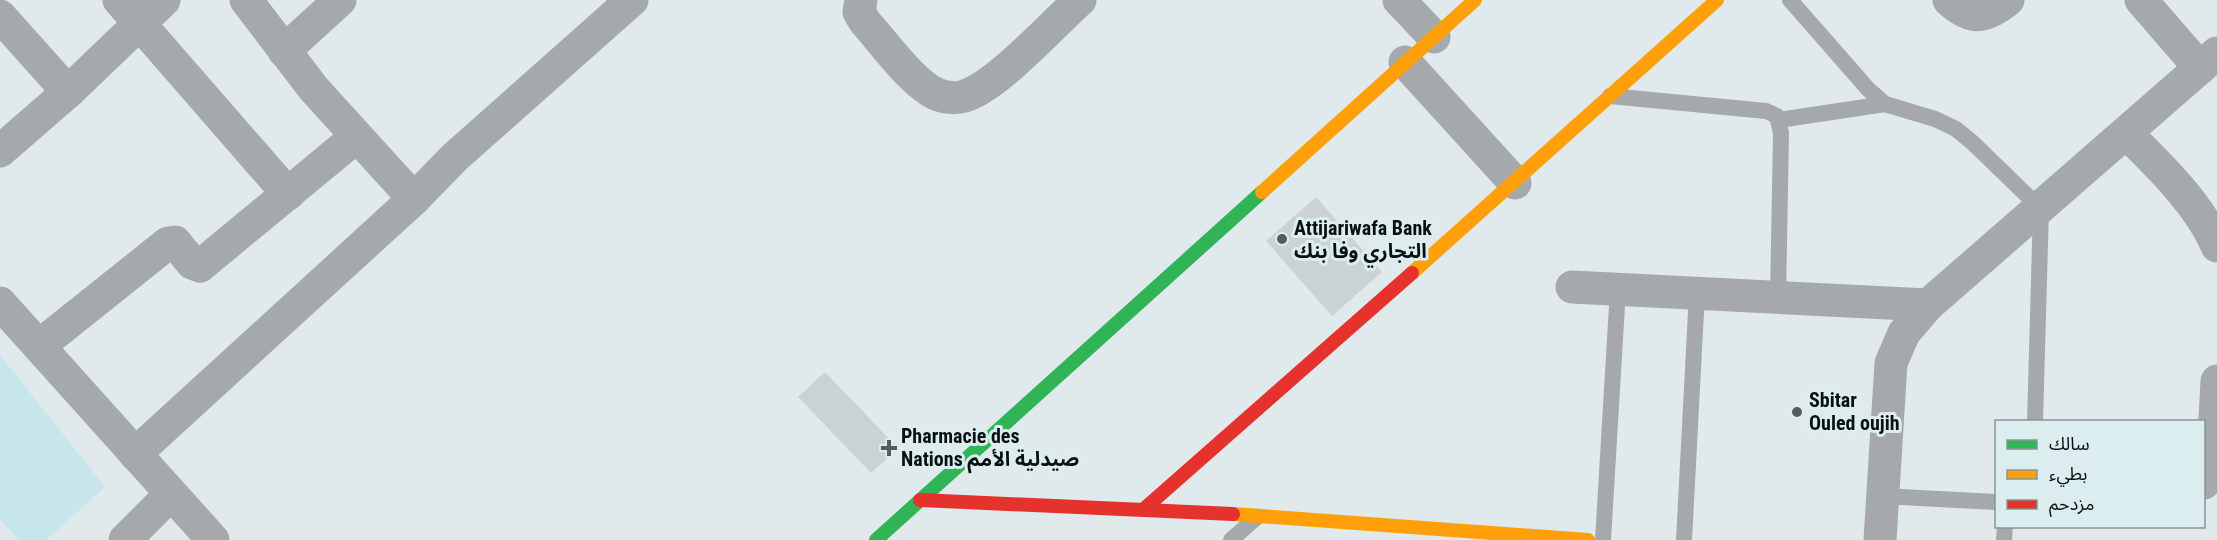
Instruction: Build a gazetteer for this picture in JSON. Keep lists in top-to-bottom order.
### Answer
{
  "places": {
    "other": ["Attijariwafa Bank التجاري وفا بنك", "Sbitar Ouled oujih"],
    "health": ["Pharmacie des Nations صيدلية الأمم"]
  },
  "legend": ["سالك", "بطيء", "مزدحم"]
}
